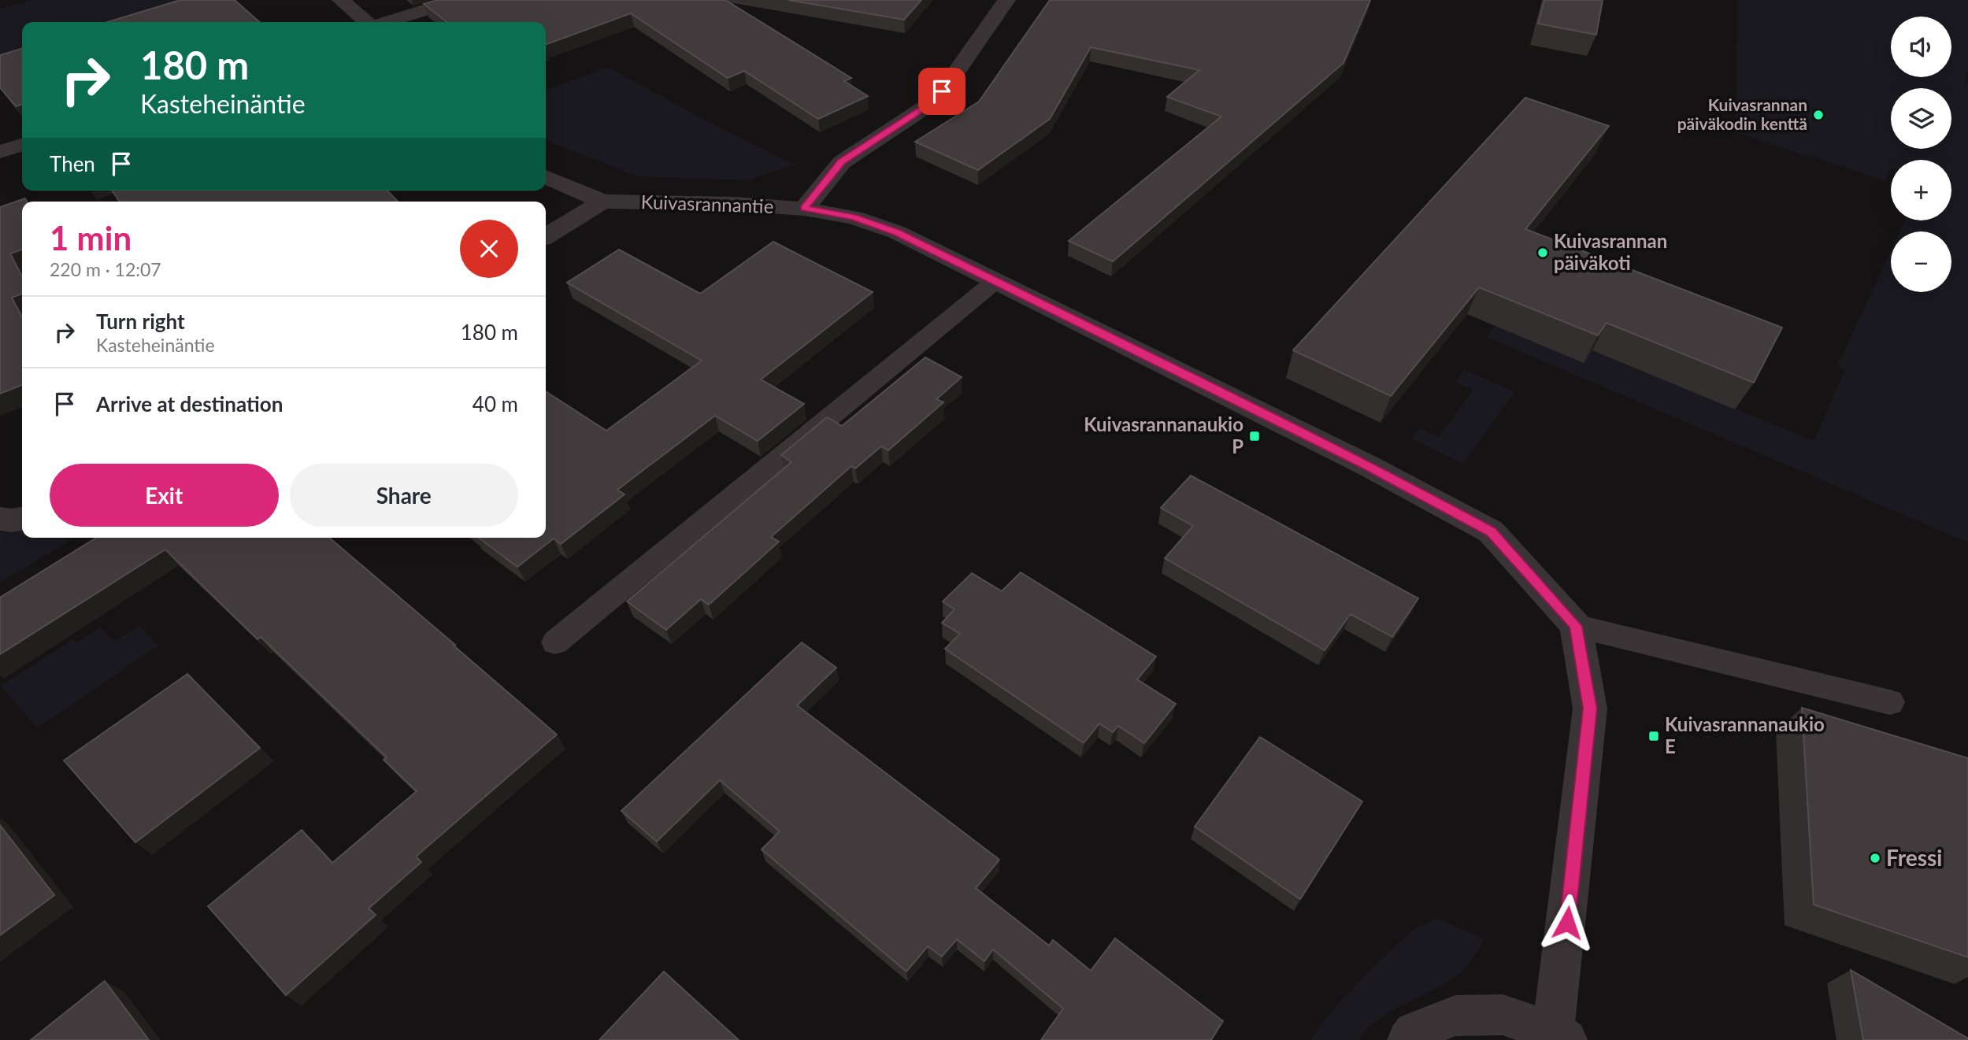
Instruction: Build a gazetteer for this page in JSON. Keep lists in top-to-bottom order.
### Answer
{
  "streets": {
    "street": ["Kuivasrannantie"]
  },
  "places": {
    "other": ["Kuivasrannan päiväkodin kenttä", "Kuivasrannan päiväkoti", "Fressi"],
    "transit": ["Kuivasrannanaukio P", "Kuivasrannanaukio E"]
  },
  "page": {
    "map_buttons": ["+", "−"],
    "turn": ["180 m", "Kasteheinäntie"],
    "then": "Then",
    "heading": ["1 min", "220 m · 12:07"],
    "list": [
      {
        "name": "Turn right",
        "note": "Kasteheinäntie",
        "value": "180 m"
      },
      {
        "name": "Arrive at destination",
        "value": "40 m"
      }
    ],
    "buttons": ["Exit", "Share"]
  }
}
